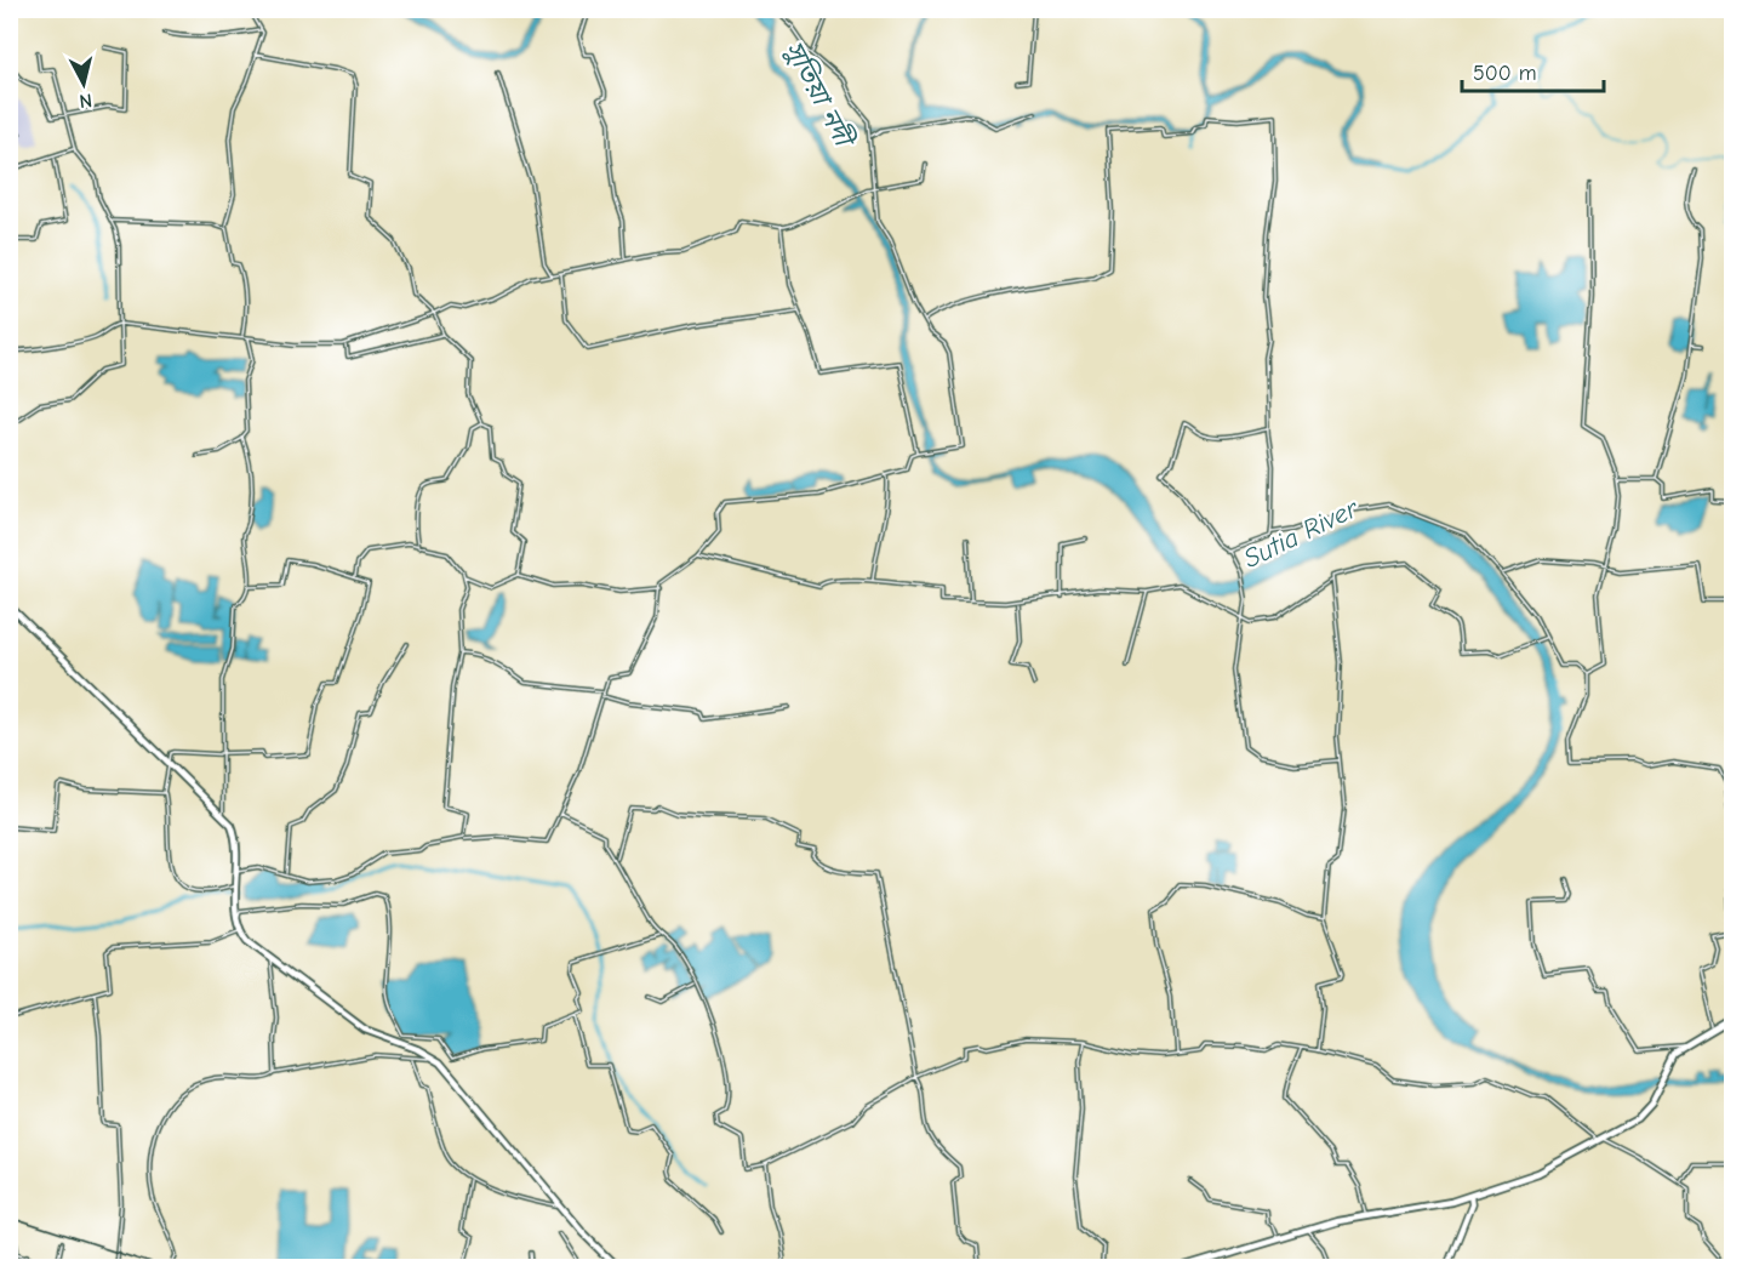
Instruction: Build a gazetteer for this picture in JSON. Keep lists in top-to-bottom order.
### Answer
{
  "water": ["সুতিয়া নদী", "Sutia River"],
  "scale_bar": "500 m",
  "north": "bottom"
}
